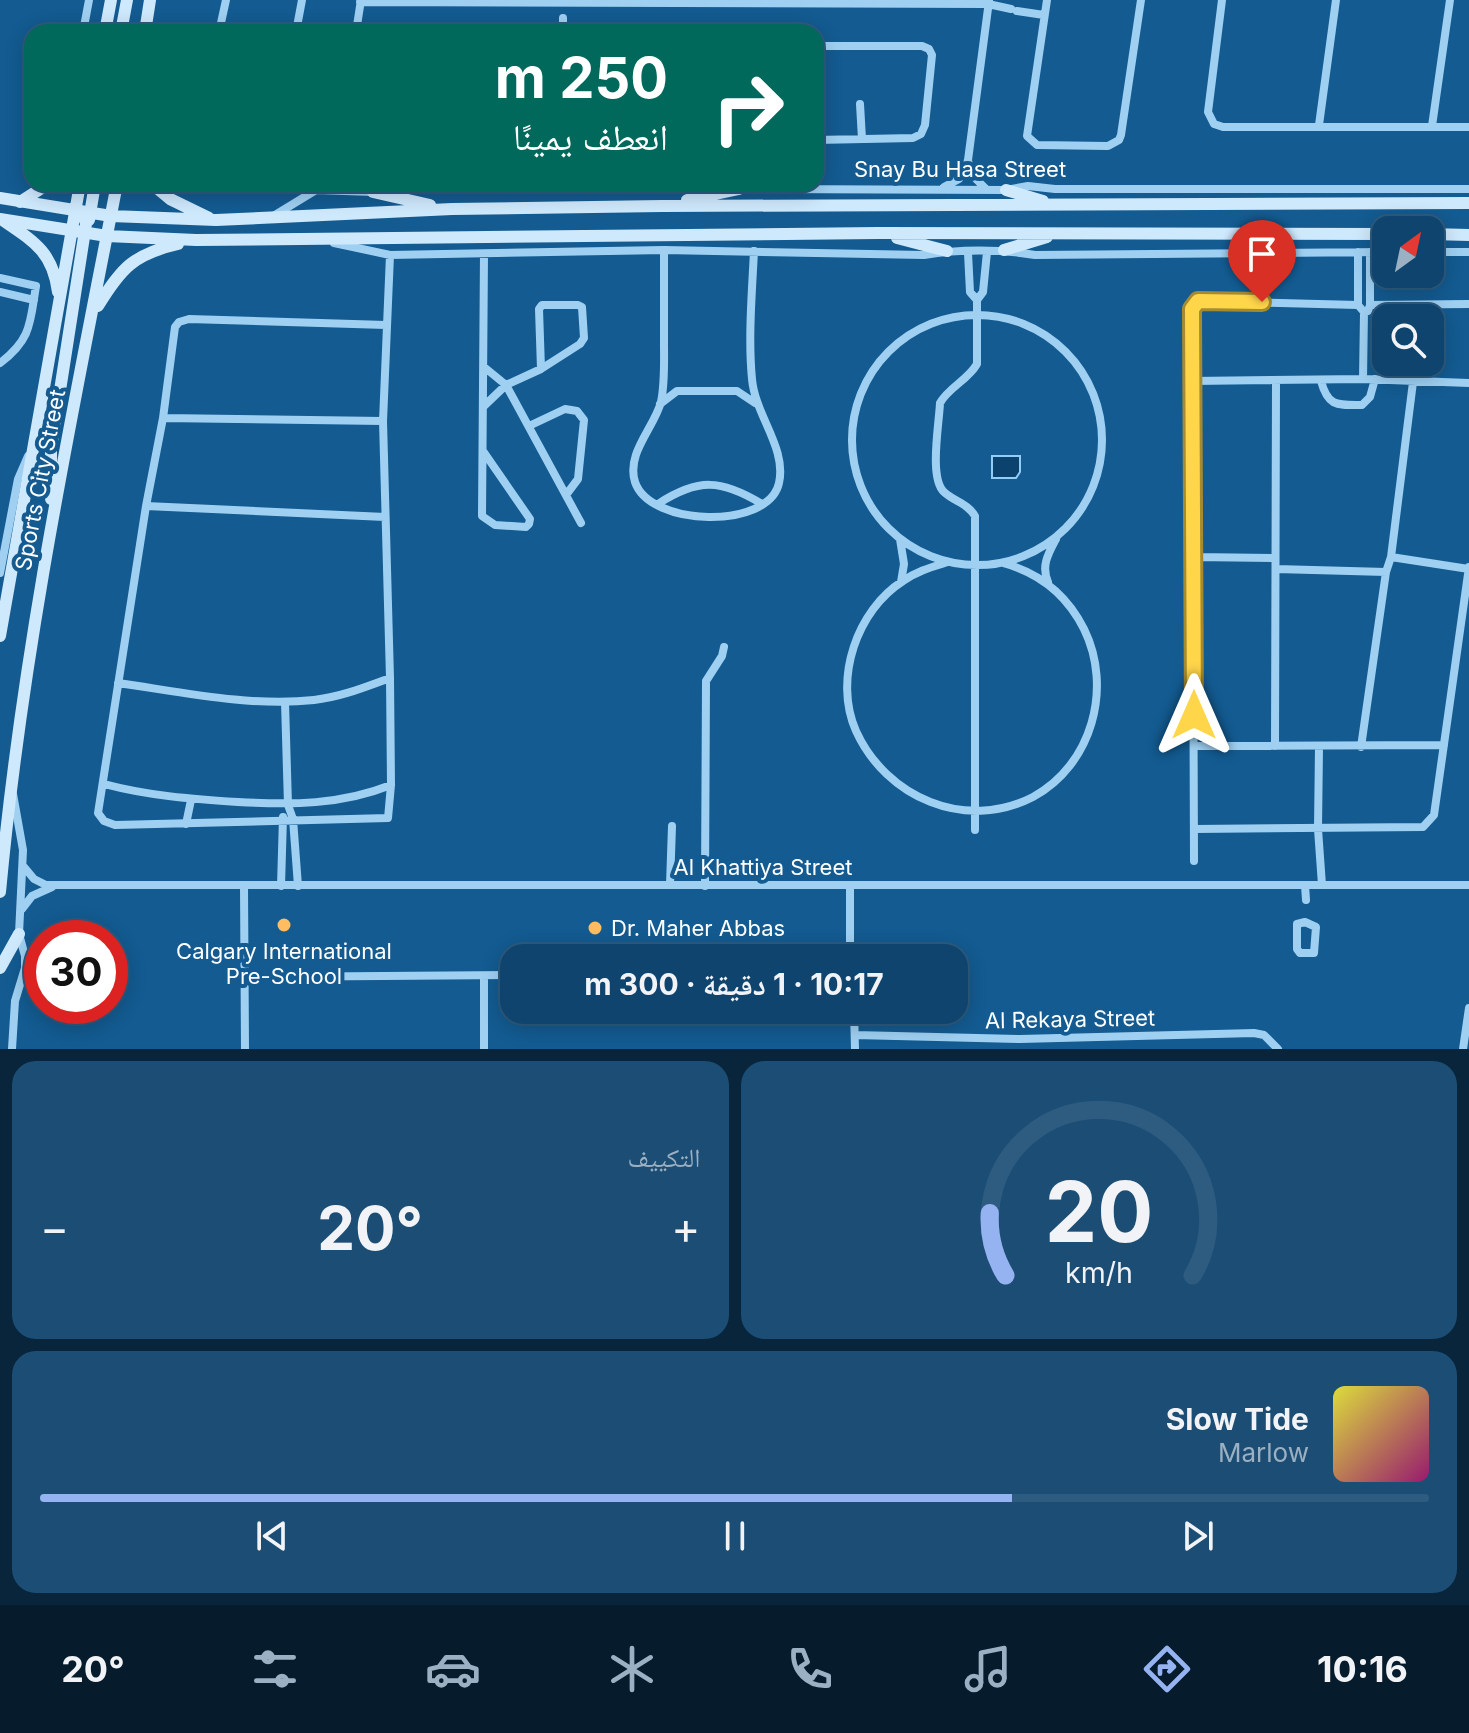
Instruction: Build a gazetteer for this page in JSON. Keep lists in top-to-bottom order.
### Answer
{
  "streets": {
    "street": [
      "Snay Bu Hasa Street",
      "Sports City Street",
      "Al Khattiya Street",
      "Al Rekaya Street"
    ]
  },
  "crossings": [
    ["Snay Bu Hasa Street", "Sports City Street"],
    ["Sports City Street", "Al Khattiya Street"]
  ],
  "places": ["Calgary International Pre-School", "Dr. Maher Abbas"],
  "north": "top right",
  "page": {
    "turn": ["250 m", "انعطف يمينًا"],
    "limit": "30",
    "trip": "10:17 · 1 دقيقة · 300 m",
    "tile": "التكييف",
    "heat": ["−", "20°", "+"],
    "song": ["Slow Tide", "Marlow"],
    "tabs": ["10:16", "20°"],
    "gauge": ["20", "km/h"]
  }
}
